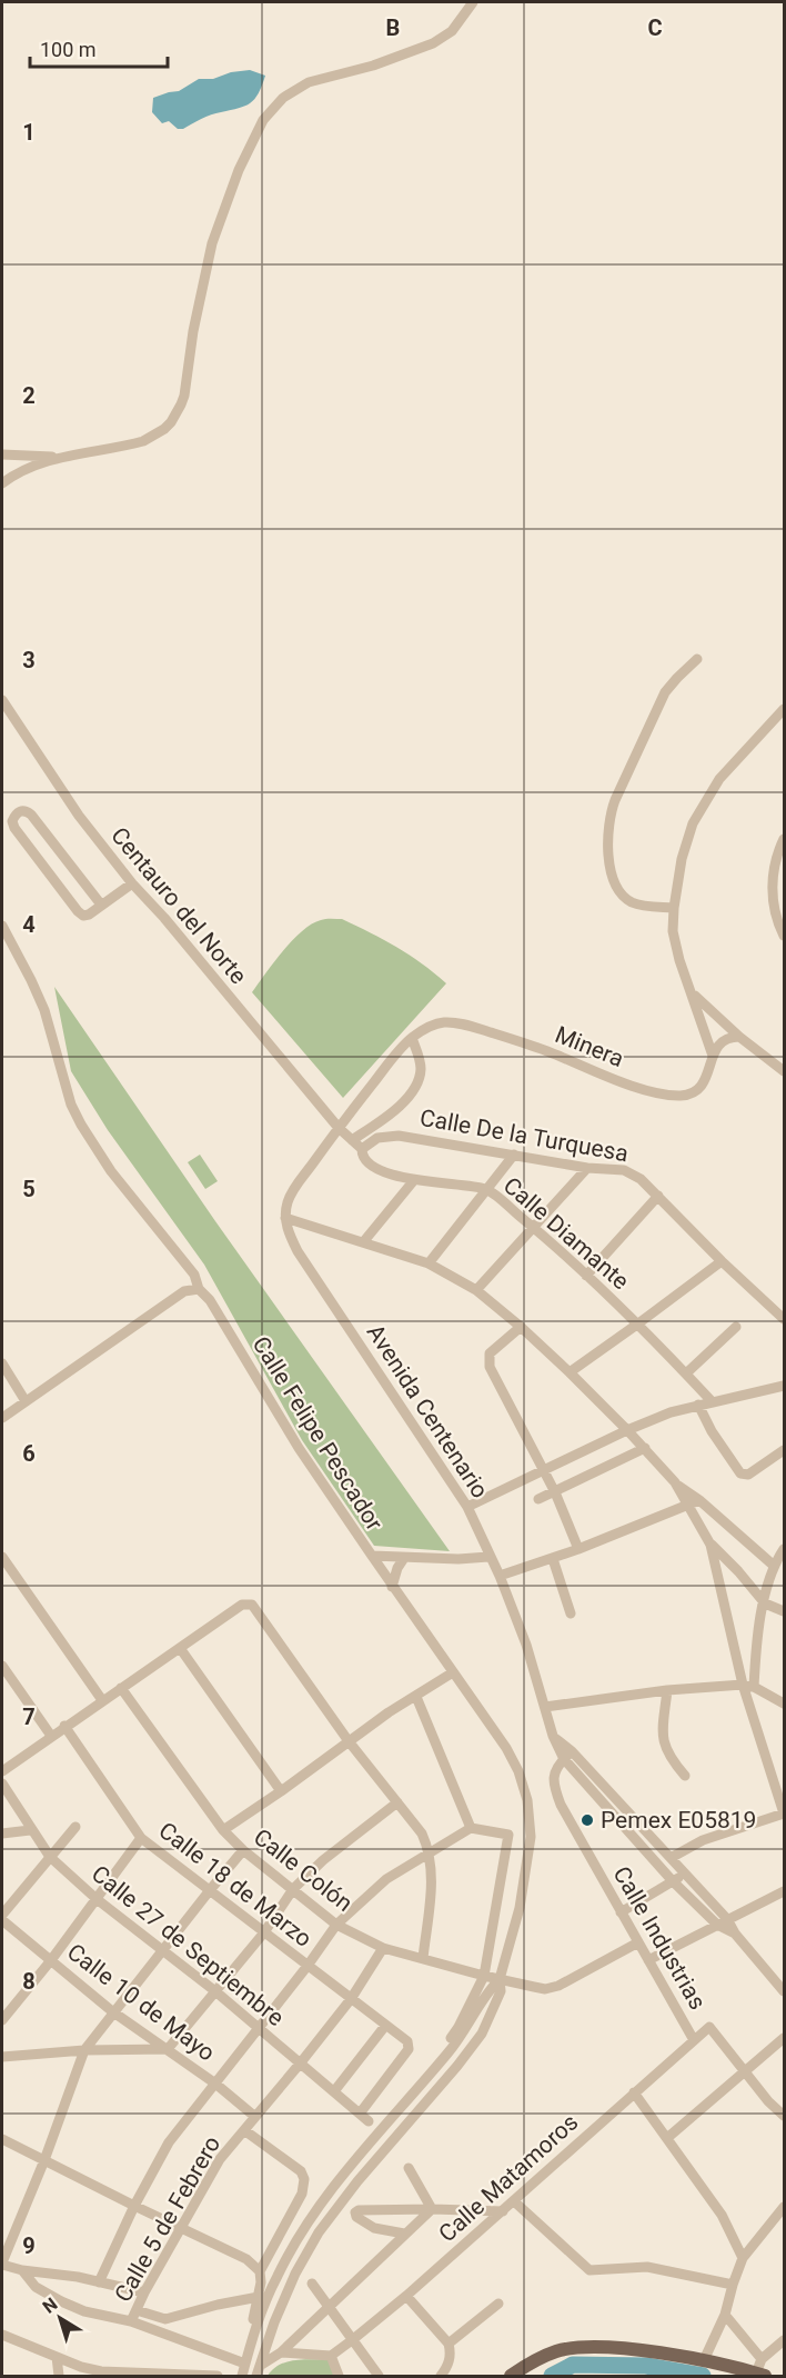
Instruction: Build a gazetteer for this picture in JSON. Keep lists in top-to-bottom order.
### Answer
{
  "streets": {
    "street": [
      "Centauro del Norte",
      "Minera",
      "Calle De la Turquesa",
      "Calle Diamante",
      "Avenida Centenario",
      "Calle Felipe Pescador",
      "Calle Colón",
      "Calle 18 de Marzo",
      "Calle Industrias",
      "Calle 27 de Septiembre",
      "Calle 10 de Mayo",
      "Calle Matamoros",
      "Calle 5 de Febrero"
    ]
  },
  "crossings": [
    ["Centauro del Norte", "Calle Diamante"],
    ["Calle De la Turquesa", "Calle Diamante"],
    ["Avenida Centenario", "Calle Felipe Pescador"],
    ["Avenida Centenario", "Calle Industrias"],
    ["Calle Colón", "Calle Industrias"],
    ["Calle Colón", "Calle 5 de Febrero"],
    ["Calle 18 de Marzo", "Calle 27 de Septiembre"],
    ["Calle 18 de Marzo", "Calle 5 de Febrero"],
    ["Calle Industrias", "Calle Matamoros"],
    ["Calle 27 de Septiembre", "Calle 5 de Febrero"],
    ["Calle 10 de Mayo", "Calle 5 de Febrero"]
  ],
  "places": ["Pemex E05819"],
  "scale_bar": "100 m",
  "north": "top left",
  "grid": {
    "columns": ["B", "C"],
    "rows": [
      "1",
      "2",
      "3",
      "4",
      "5",
      "6",
      "7",
      "8",
      "9"
    ]
  }
}
